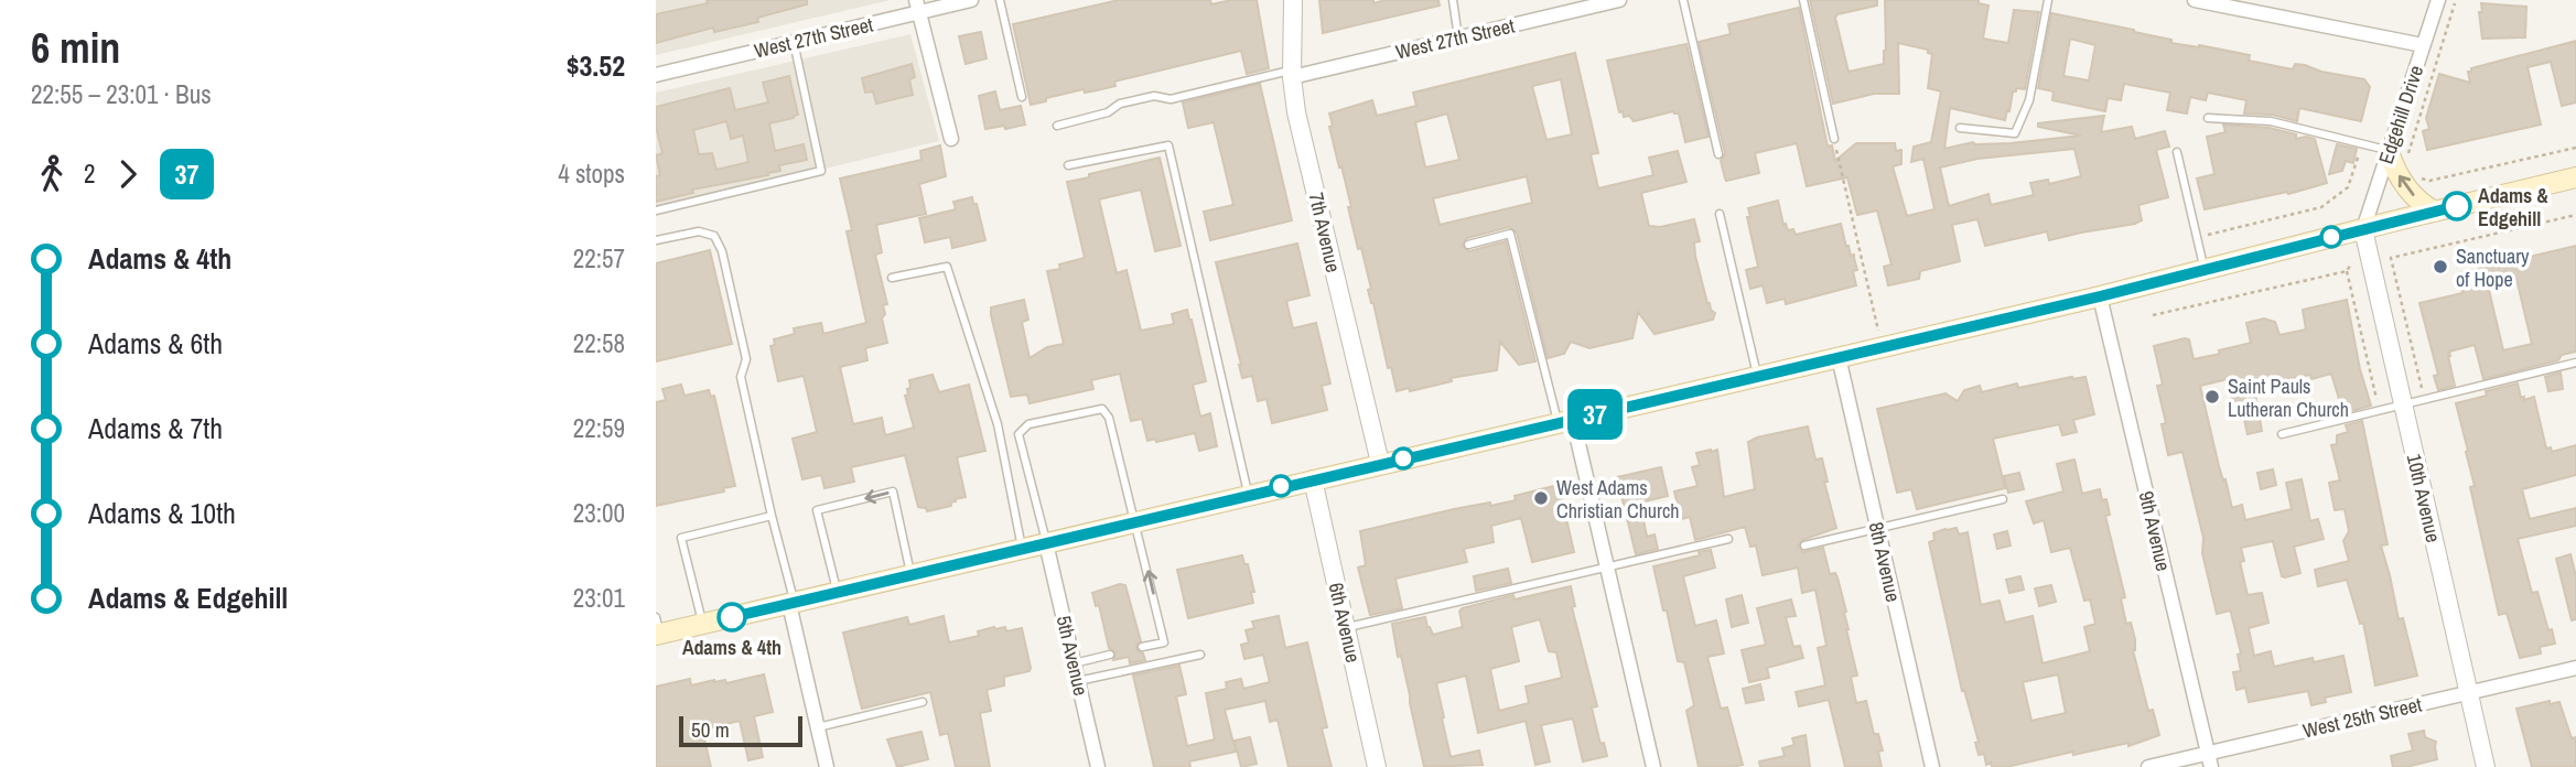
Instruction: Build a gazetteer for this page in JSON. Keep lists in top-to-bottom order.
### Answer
{
  "streets": {
    "street": [
      "West 27th Street",
      "Edgehill Drive",
      "7th Avenue",
      "10th Avenue",
      "9th Avenue",
      "8th Avenue",
      "6th Avenue",
      "5th Avenue",
      "West 25th Street"
    ]
  },
  "crossings": [
    ["West 27th Street", "7th Avenue"],
    ["Edgehill Drive", "10th Avenue"],
    ["10th Avenue", "West 25th Street"],
    ["9th Avenue", "West 25th Street"]
  ],
  "places": [
    "Adams & Edgehill",
    "Sanctuary of Hope",
    "Saint Pauls Lutheran Church",
    "West Adams Christian Church",
    "Adams & 4th"
  ],
  "lines": ["bus line 37"],
  "scale_bar": "50 m",
  "page": {
    "heading": ["6 min", "22:55 – 23:01 · Bus", "$3.52"],
    "on_map": "37",
    "legs": ["2", "37", "4 stops"],
    "list": [
      {
        "name": "Adams & 4th",
        "value": "22:57"
      },
      {
        "name": "Adams & 6th",
        "value": "22:58"
      },
      {
        "name": "Adams & 7th",
        "value": "22:59"
      },
      {
        "name": "Adams & 10th",
        "value": "23:00"
      },
      {
        "name": "Adams & Edgehill",
        "value": "23:01"
      }
    ],
    "scale": "50 m"
  }
}
